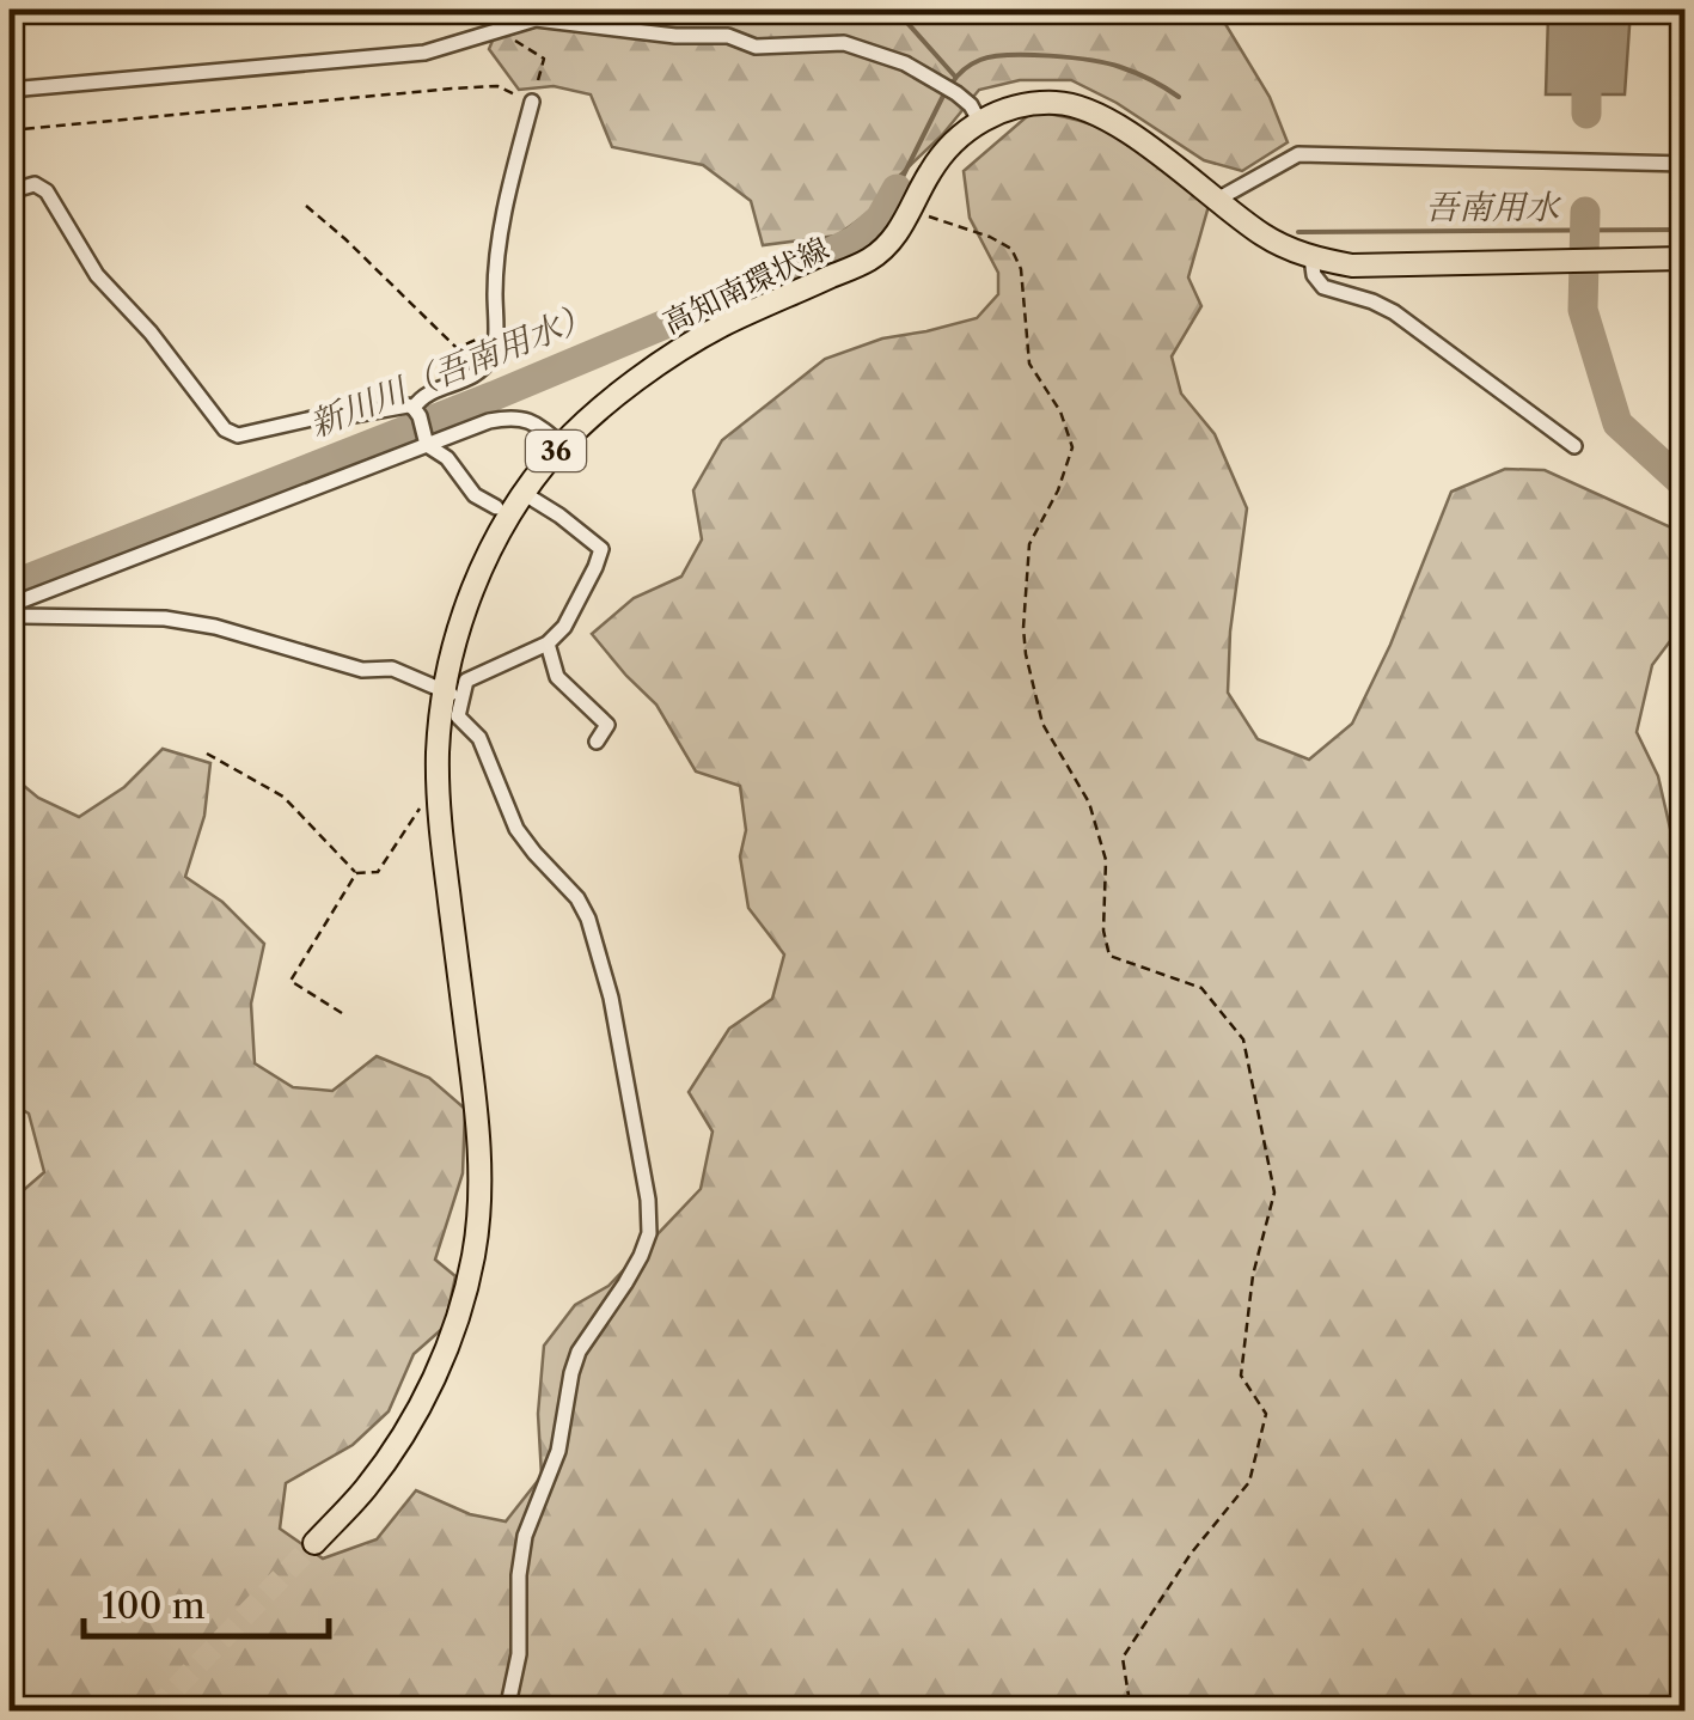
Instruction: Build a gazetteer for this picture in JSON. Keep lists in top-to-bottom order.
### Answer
{
  "streets": {
    "main road": ["高知南環状線", "36"]
  },
  "water": ["吾南用水", "新川川（吾南用水）"],
  "scale_bar": "100 m"
}
